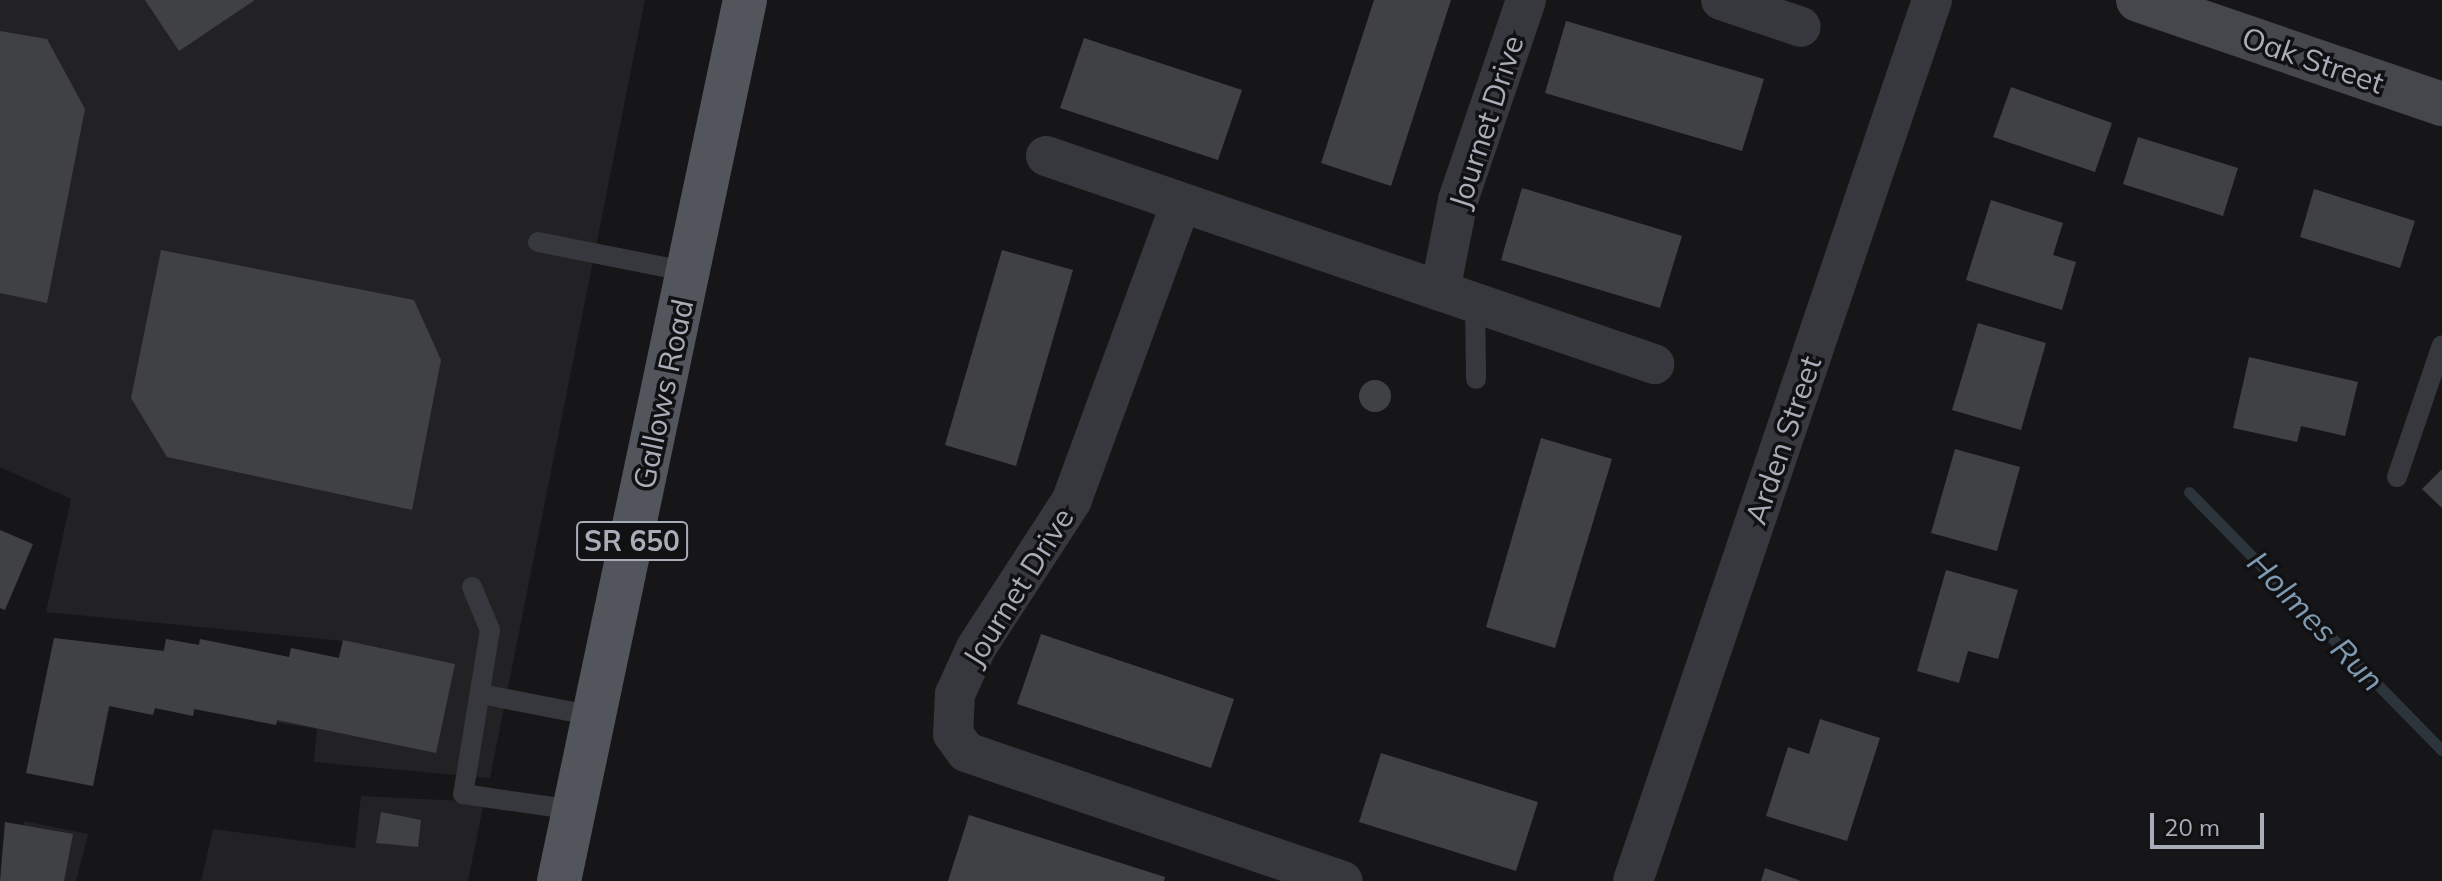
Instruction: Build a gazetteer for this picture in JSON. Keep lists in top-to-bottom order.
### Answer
{
  "streets": {
    "main road": ["Gallows Road", "SR 650"],
    "street": ["Oak Street", "Journet Drive", "Arden Street"]
  },
  "water": ["Holmes Run"],
  "scale_bar": "20 m"
}
